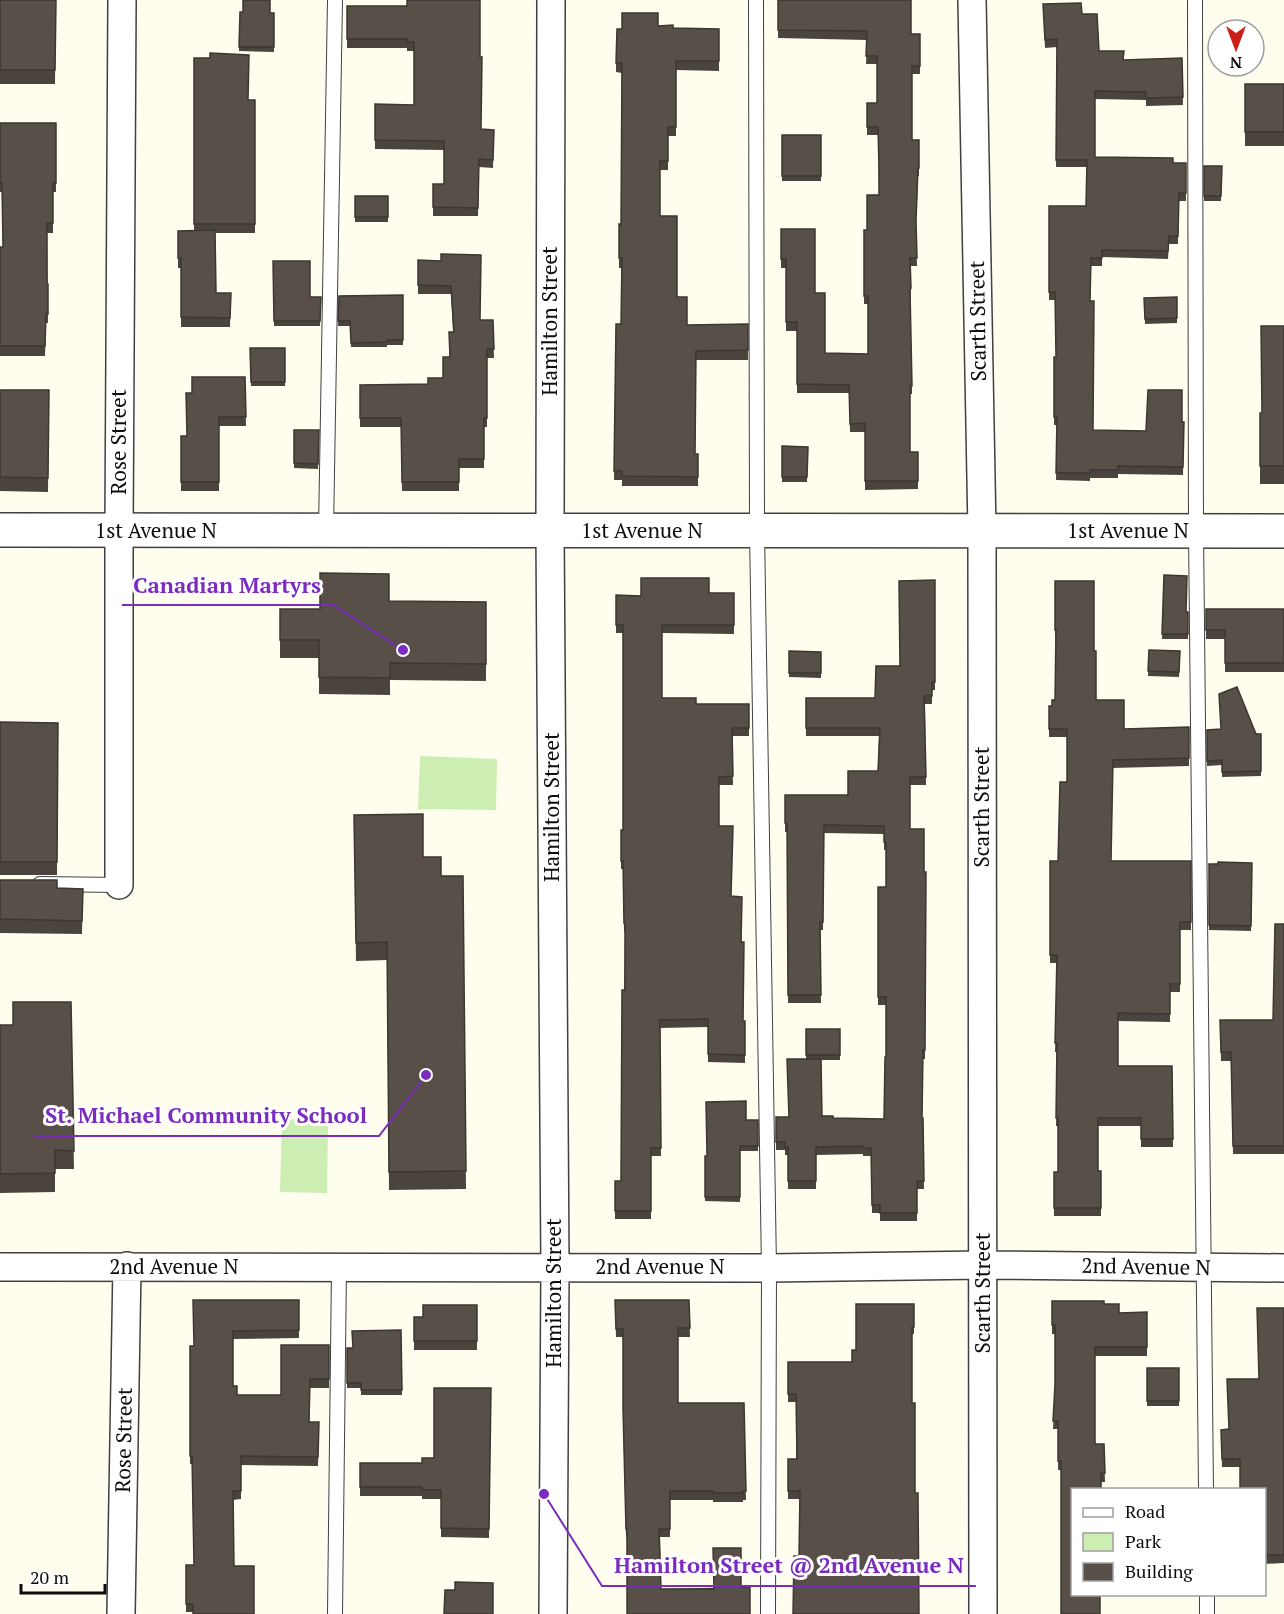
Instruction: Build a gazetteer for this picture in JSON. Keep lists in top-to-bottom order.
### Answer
{
  "streets": {
    "street": [
      "Hamilton Street",
      "Scarth Street",
      "Rose Street",
      "1st Avenue N",
      "2nd Avenue N"
    ]
  },
  "crossings": [
    ["Hamilton Street", "1st Avenue N"],
    ["Hamilton Street", "2nd Avenue N"],
    ["Scarth Street", "1st Avenue N"],
    ["Scarth Street", "2nd Avenue N"],
    ["Rose Street", "1st Avenue N"],
    ["Rose Street", "2nd Avenue N"]
  ],
  "places": ["Canadian Martyrs", "St. Michael Community School", "Hamilton Street @ 2nd Avenue N"],
  "legend": ["Road", "Park", "Building"],
  "scale_bar": "20 m",
  "north": "bottom"
}
